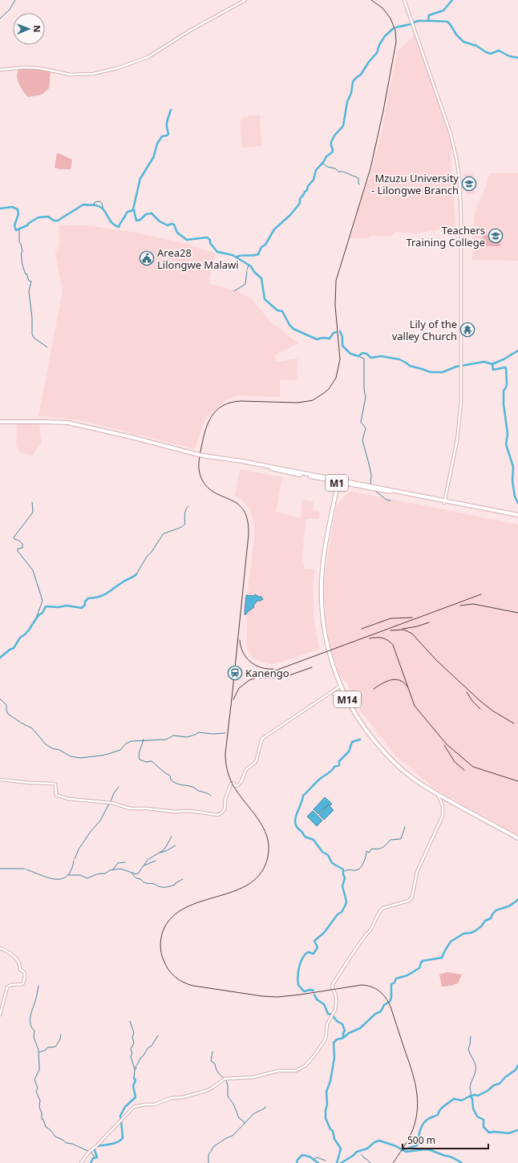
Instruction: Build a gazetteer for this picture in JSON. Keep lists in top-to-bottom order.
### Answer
{
  "streets": {
    "highway": ["M1", "M14"]
  },
  "crossings": [
    ["M1", "M14"]
  ],
  "places": {
    "school or university": ["Mzuzu University - Lilongwe Branch", "Teachers Training College"],
    "public building": ["Area28 Lilongwe Malawi"],
    "temple": ["Lily of the valley Church"],
    "station": ["Kanengo"]
  },
  "scale_bar": "500 m",
  "north": "right"
}
